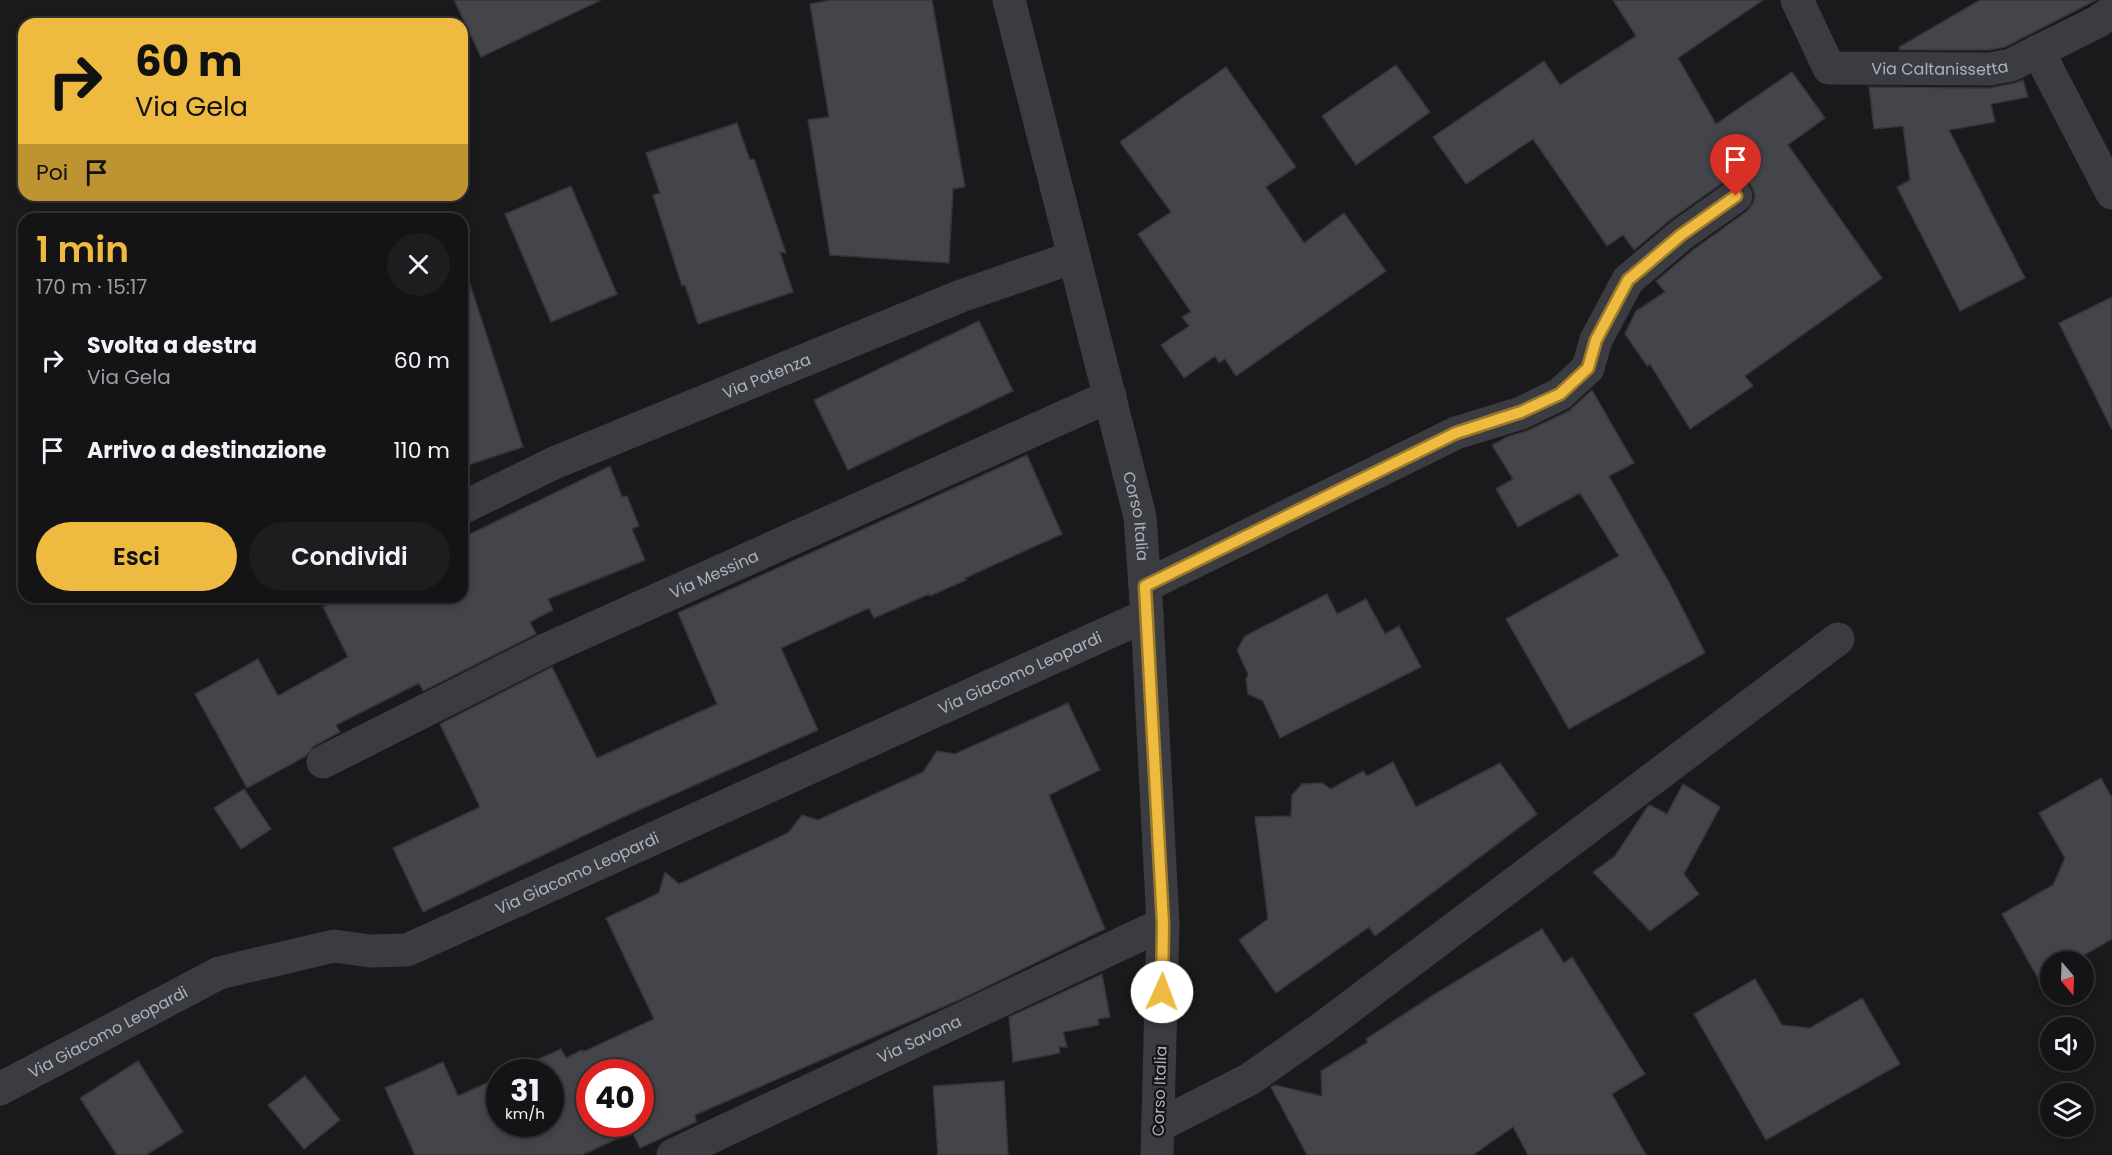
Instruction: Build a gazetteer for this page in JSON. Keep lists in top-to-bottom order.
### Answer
{
  "streets": {
    "street": [
      "Via Caltanissetta",
      "Via Potenza",
      "Corso Italia",
      "Via Messina",
      "Via Giacomo Leopardi",
      "Via Savona"
    ]
  },
  "crossings": [
    ["Via Potenza", "Corso Italia"],
    ["Corso Italia", "Via Messina"],
    ["Corso Italia", "Via Giacomo Leopardi"],
    ["Corso Italia", "Via Savona"]
  ],
  "north": "bottom",
  "page": {
    "turn": ["60 m", "Via Gela"],
    "then": "Poi",
    "heading": ["1 min", "170 m · 15:17"],
    "list": [
      {
        "name": "Svolta a destra",
        "note": "Via Gela",
        "value": "60 m"
      },
      {
        "name": "Arrivo a destinazione",
        "value": "110 m"
      }
    ],
    "buttons": ["Esci", "Condividi"],
    "speed": "31 km/h",
    "limit": "40"
  }
}
